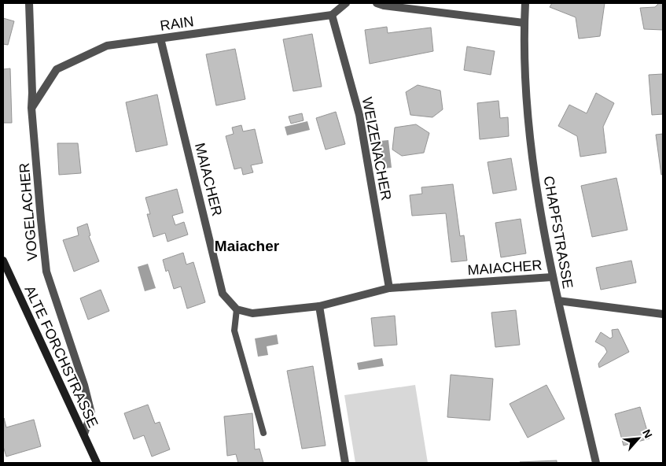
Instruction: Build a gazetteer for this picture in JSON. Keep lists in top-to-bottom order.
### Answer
{
  "streets": {
    "street": [
      "RAIN",
      "WEIZENACHER",
      "MAIACHER",
      "VOGELACHER",
      "CHAPFSTRASSE",
      "ALTE FORCHSTRASSE"
    ]
  },
  "crossings": [
    ["RAIN", "WEIZENACHER"],
    ["RAIN", "MAIACHER"],
    ["RAIN", "VOGELACHER"],
    ["WEIZENACHER", "MAIACHER"],
    ["MAIACHER", "CHAPFSTRASSE"],
    ["VOGELACHER", "ALTE FORCHSTRASSE"]
  ],
  "districts": ["Maiacher"],
  "north": "top right"
}
